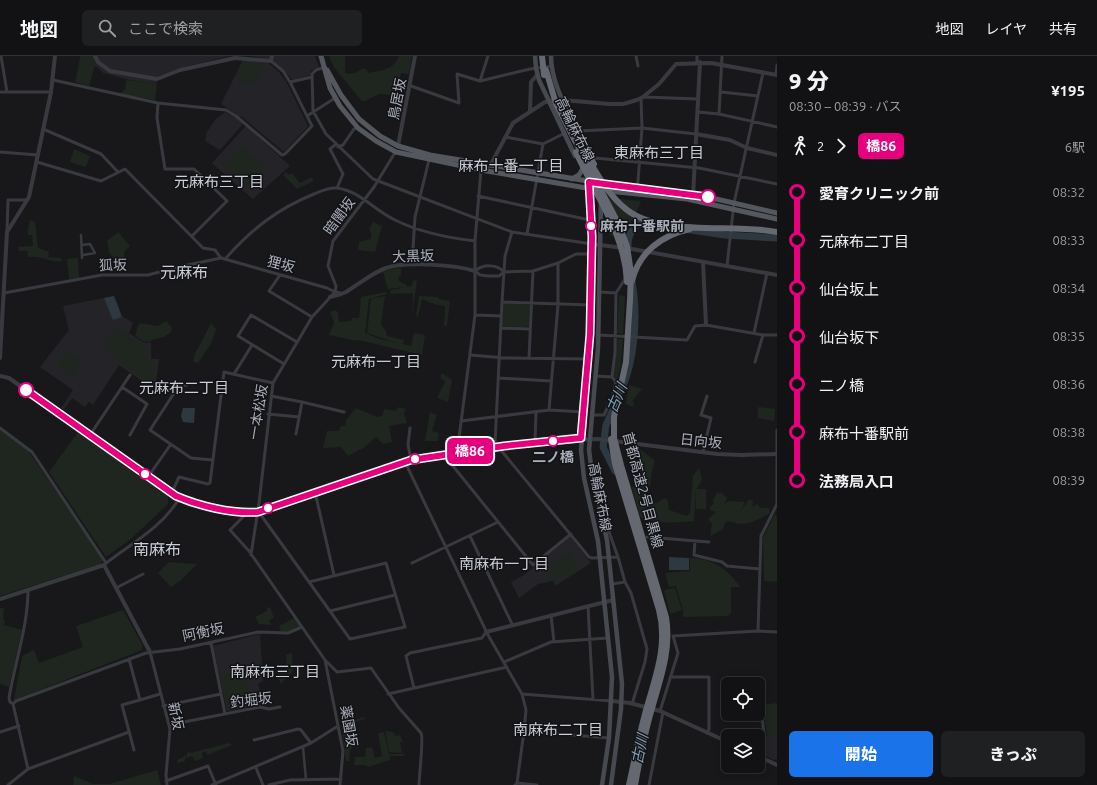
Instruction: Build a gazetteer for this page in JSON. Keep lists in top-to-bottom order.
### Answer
{
  "streets": {
    "highway": ["首都高速2号目黒線"],
    "main road": ["高輪麻布線"],
    "street": [
      "鳥居坂",
      "暗闇坂",
      "大黒坂",
      "狸坂",
      "狐坂",
      "一本松坂",
      "日向坂",
      "阿衡坂",
      "釣堀坂",
      "新坂",
      "薬園坂"
    ]
  },
  "crossings": [
    ["鳥居坂", "暗闇坂"],
    ["高輪麻布線", "日向坂"],
    ["暗闇坂", "狸坂"],
    ["暗闇坂", "一本松坂"],
    ["大黒坂", "一本松坂"],
    ["狸坂", "狐坂"],
    ["狸坂", "一本松坂"],
    ["阿衡坂", "新坂"],
    ["釣堀坂", "新坂"]
  ],
  "districts": [
    "東麻布三丁目",
    "麻布十番一丁目",
    "元麻布三丁目",
    "元麻布",
    "元麻布一丁目",
    "元麻布二丁目",
    "南麻布",
    "南麻布一丁目",
    "南麻布三丁目",
    "南麻布二丁目"
  ],
  "water": ["古川"],
  "places": ["麻布十番駅前", "二ノ橋"],
  "lines": ["bus line 橋86"],
  "page": {
    "header": "地図",
    "search": "ここで検索",
    "nav": ["地図", "レイヤ", "共有"],
    "on_map": "橋86",
    "heading": ["9 分", "08:30 – 08:39 · バス", "¥195"],
    "legs": ["2", "橋86", "6駅"],
    "list": [
      {
        "name": "愛育クリニック前",
        "value": "08:32"
      },
      {
        "name": "元麻布二丁目",
        "value": "08:33"
      },
      {
        "name": "仙台坂上",
        "value": "08:34"
      },
      {
        "name": "仙台坂下",
        "value": "08:35"
      },
      {
        "name": "二ノ橋",
        "value": "08:36"
      },
      {
        "name": "麻布十番駅前",
        "value": "08:38"
      },
      {
        "name": "法務局入口",
        "value": "08:39"
      }
    ],
    "buttons": ["開始", "きっぷ"]
  }
}
